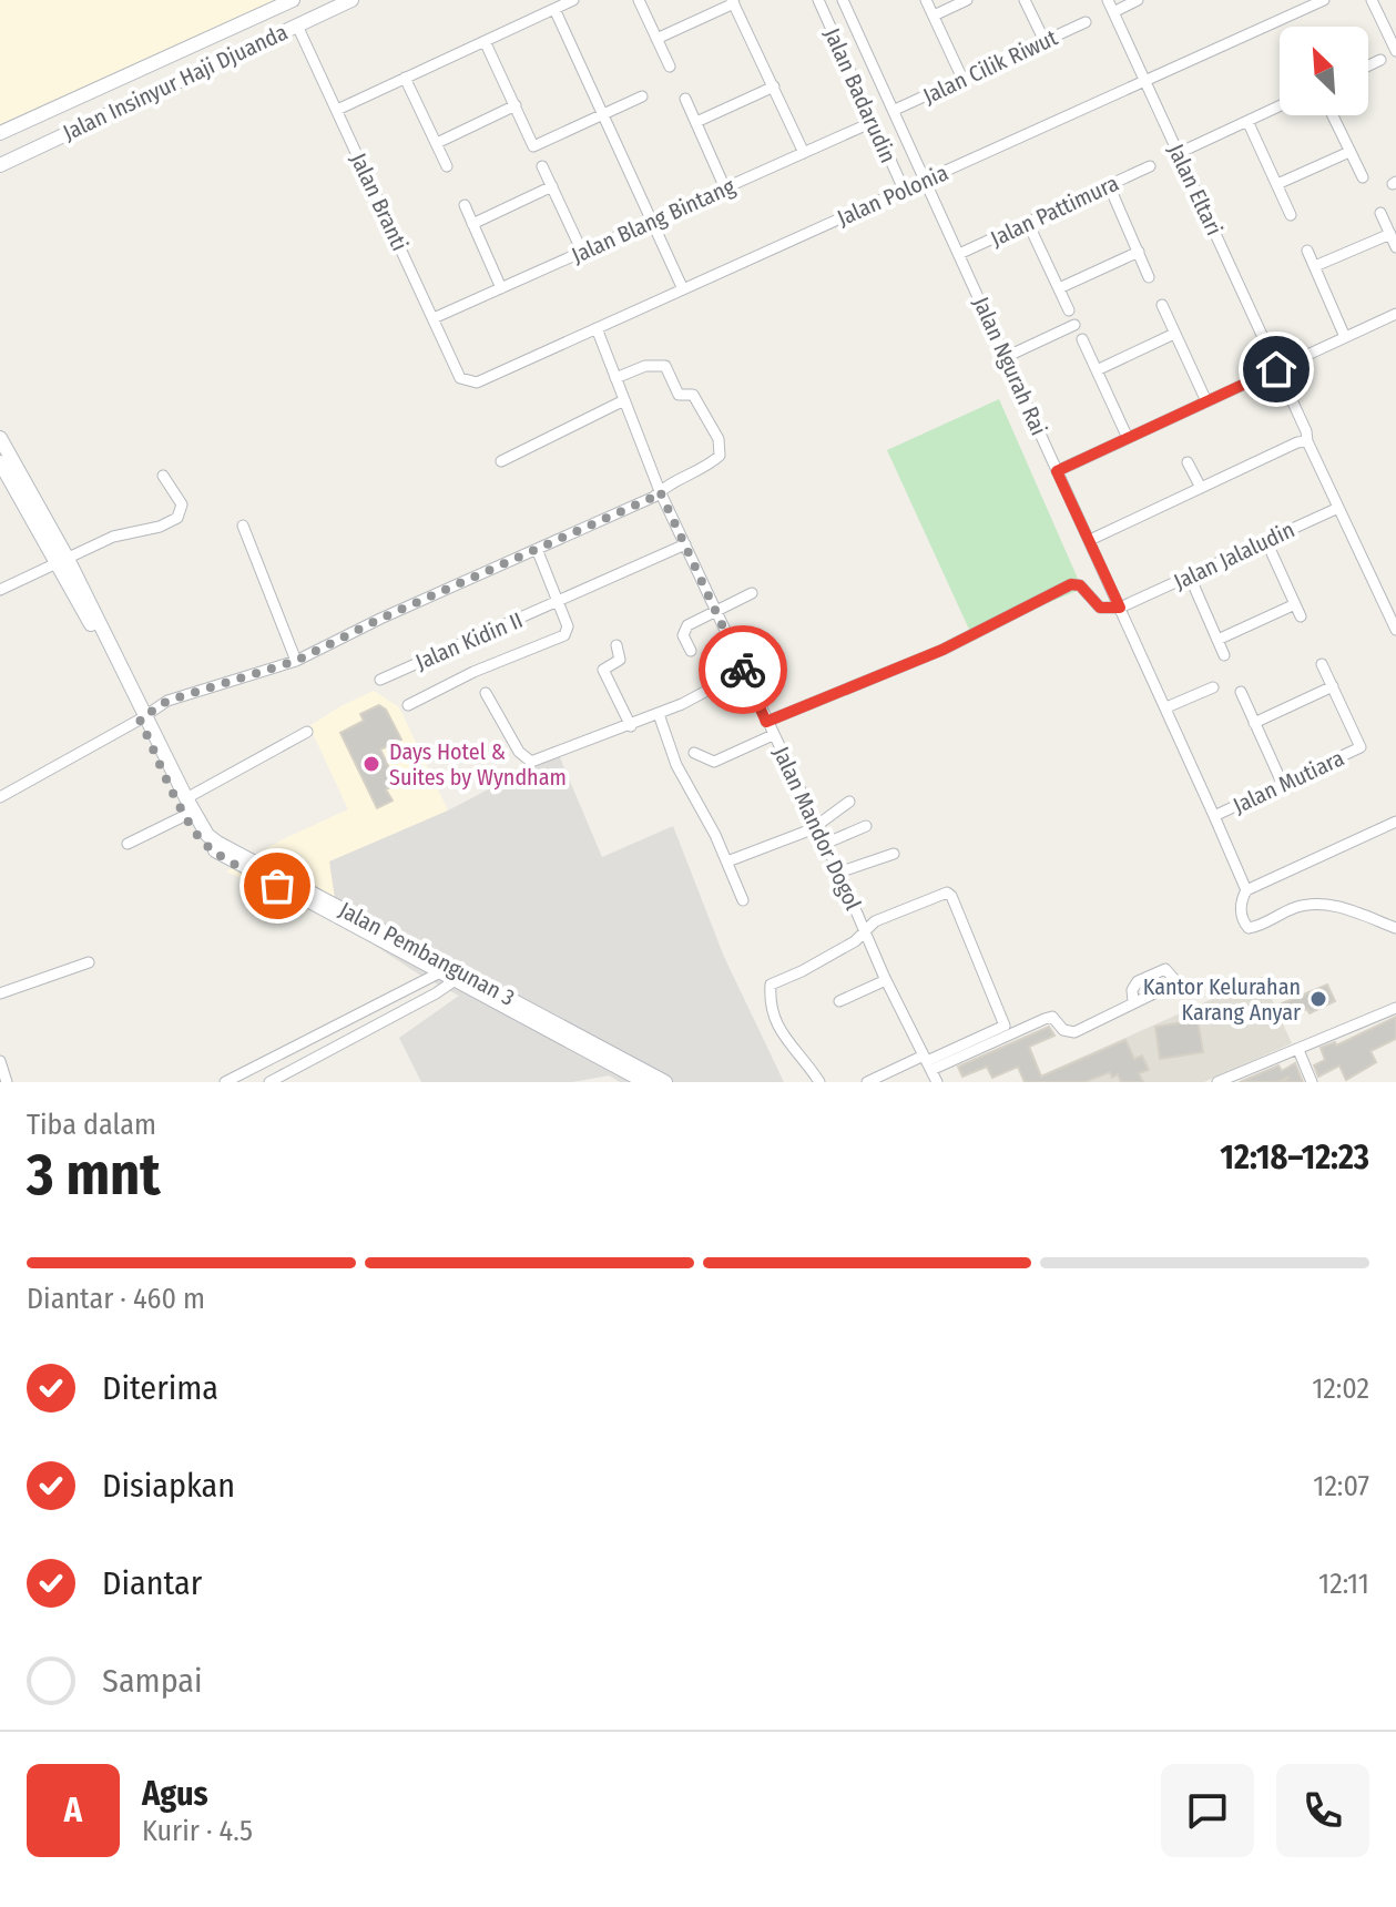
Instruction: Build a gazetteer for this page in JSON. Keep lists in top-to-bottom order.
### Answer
{
  "streets": {
    "street": [
      "Jalan Cilik Riwut",
      "Jalan Insinyur Haji Djuanda",
      "Jalan Badarudin",
      "Jalan Eltari",
      "Jalan Polonia",
      "Jalan Branti",
      "Jalan Pattimura",
      "Jalan Blang Bintang",
      "Jalan Ngurah Rai",
      "Jalan Jalaludin",
      "Jalan Kidin II",
      "Jalan Mutiara",
      "Jalan Mandor Dogol",
      "Jalan Pembangunan 3"
    ]
  },
  "crossings": [
    ["Jalan Cilik Riwut", "Jalan Ngurah Rai"],
    ["Jalan Insinyur Haji Djuanda", "Jalan Branti"],
    ["Jalan Badarudin", "Jalan Polonia"],
    ["Jalan Badarudin", "Jalan Blang Bintang"],
    ["Jalan Eltari", "Jalan Polonia"],
    ["Jalan Eltari", "Jalan Jalaludin"],
    ["Jalan Polonia", "Jalan Branti"],
    ["Jalan Polonia", "Jalan Ngurah Rai"],
    ["Jalan Polonia", "Jalan Mandor Dogol"],
    ["Jalan Branti", "Jalan Blang Bintang"],
    ["Jalan Pattimura", "Jalan Ngurah Rai"],
    ["Jalan Ngurah Rai", "Jalan Jalaludin"],
    ["Jalan Ngurah Rai", "Jalan Mutiara"],
    ["Jalan Kidin II", "Jalan Mandor Dogol"]
  ],
  "places": ["Days Hotel & Suites by Wyndham", "Kantor Kelurahan Karang Anyar"],
  "north": "top left",
  "page": {
    "heading": ["3 mnt", "Tiba dalam", "12:18–12:23"],
    "panel": ["Agus", "Kurir · 4.5"],
    "bar": "Diantar · 460 m",
    "list": [
      ["Diterima", "12:02"],
      ["Disiapkan", "12:07"],
      ["Diantar", "12:11"],
      "Sampai"
    ],
    "round": "A"
  }
}
